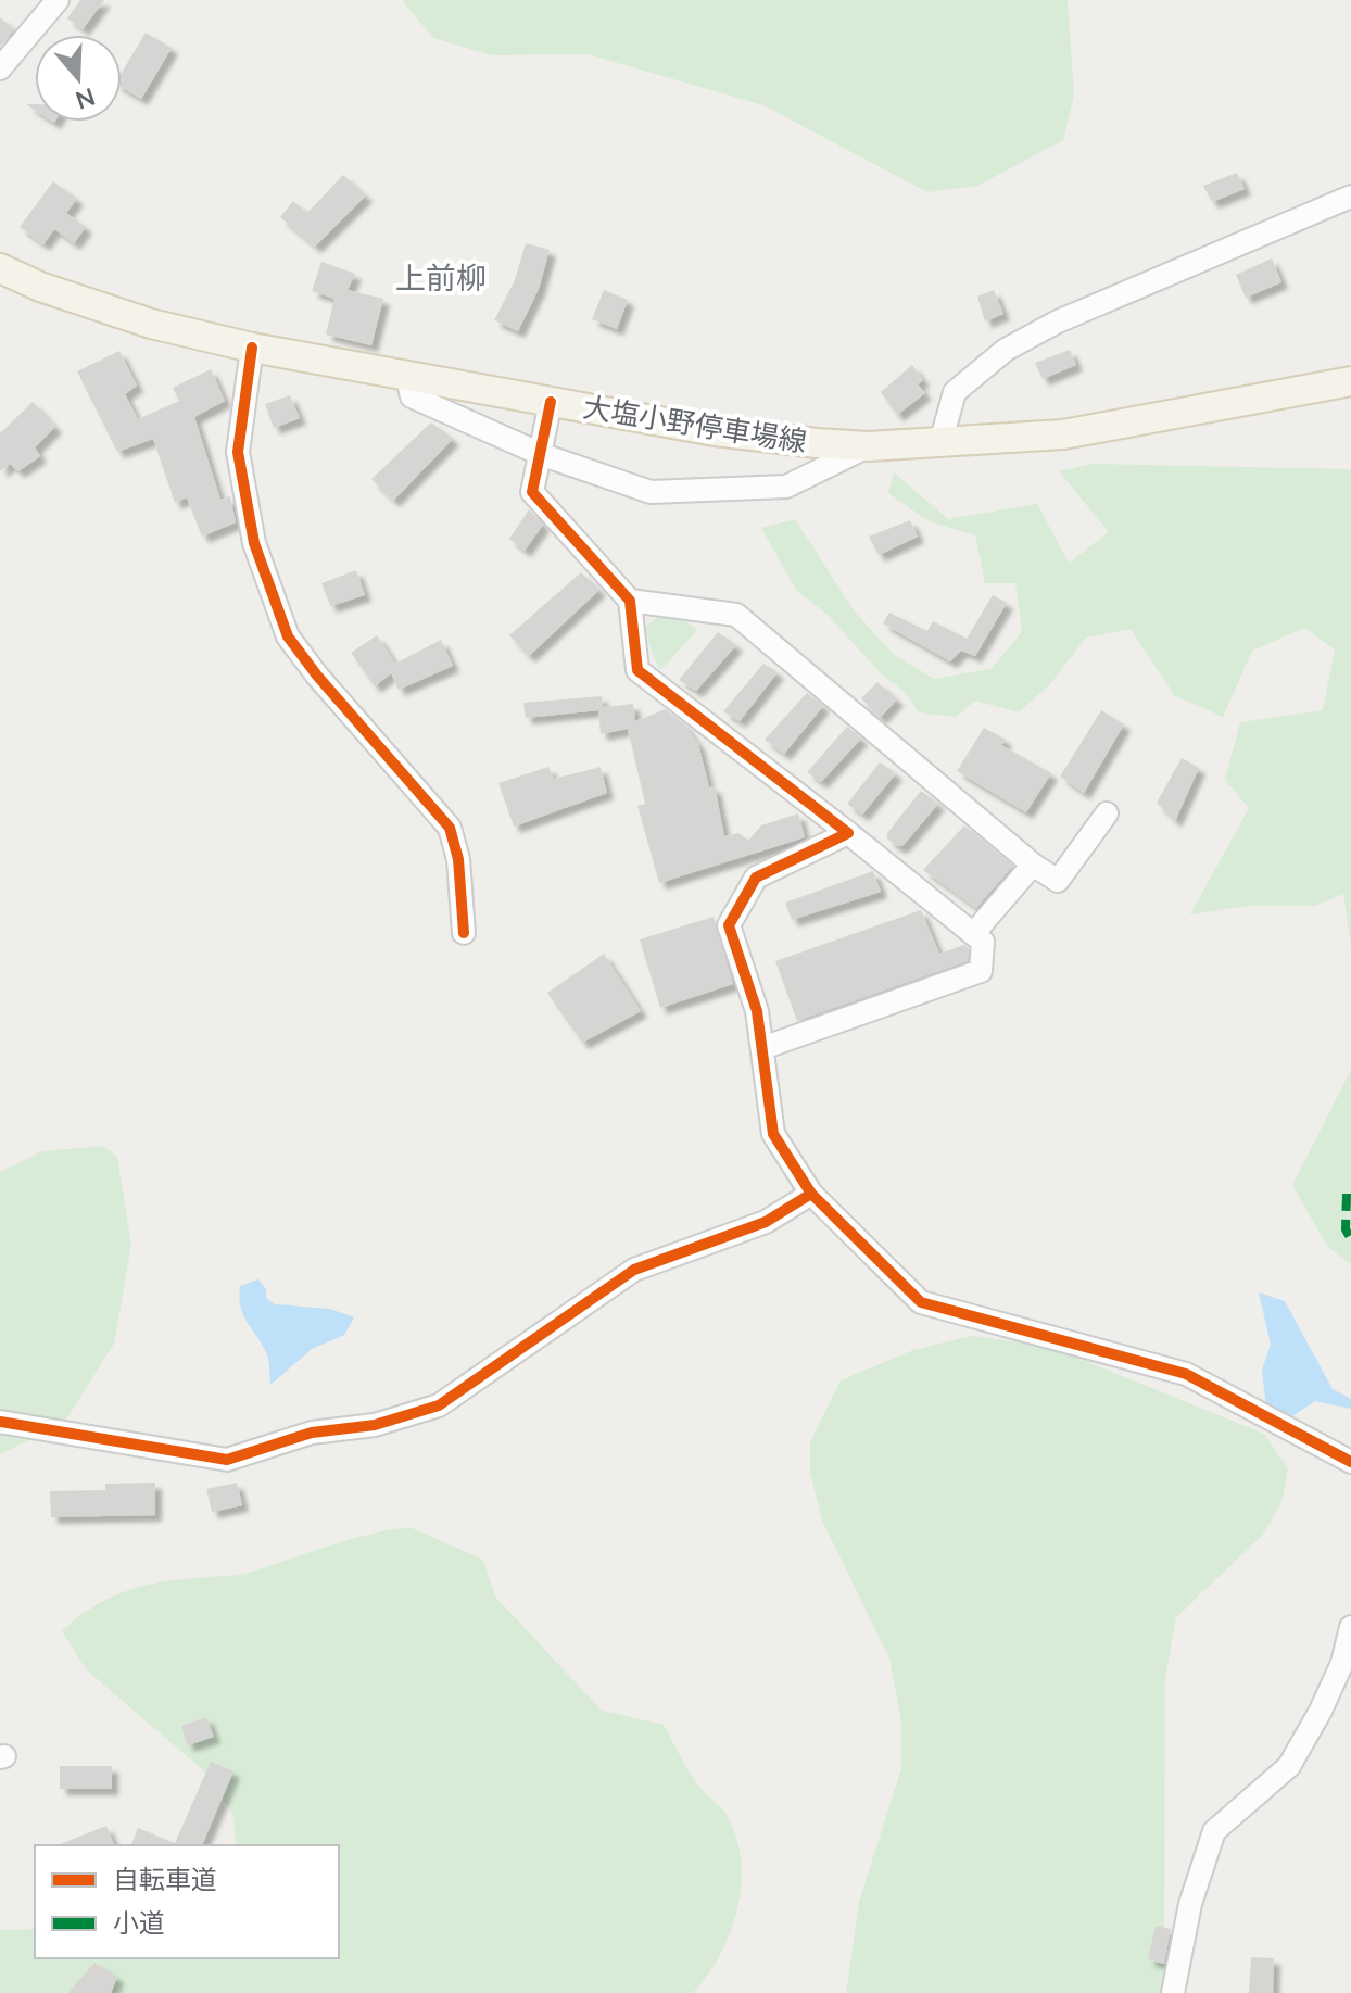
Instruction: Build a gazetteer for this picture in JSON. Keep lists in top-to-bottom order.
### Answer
{
  "streets": {
    "main road": ["大塩小野停車場線"]
  },
  "districts": ["上前柳"],
  "legend": ["自転車道", "小道"],
  "north": "bottom"
}
